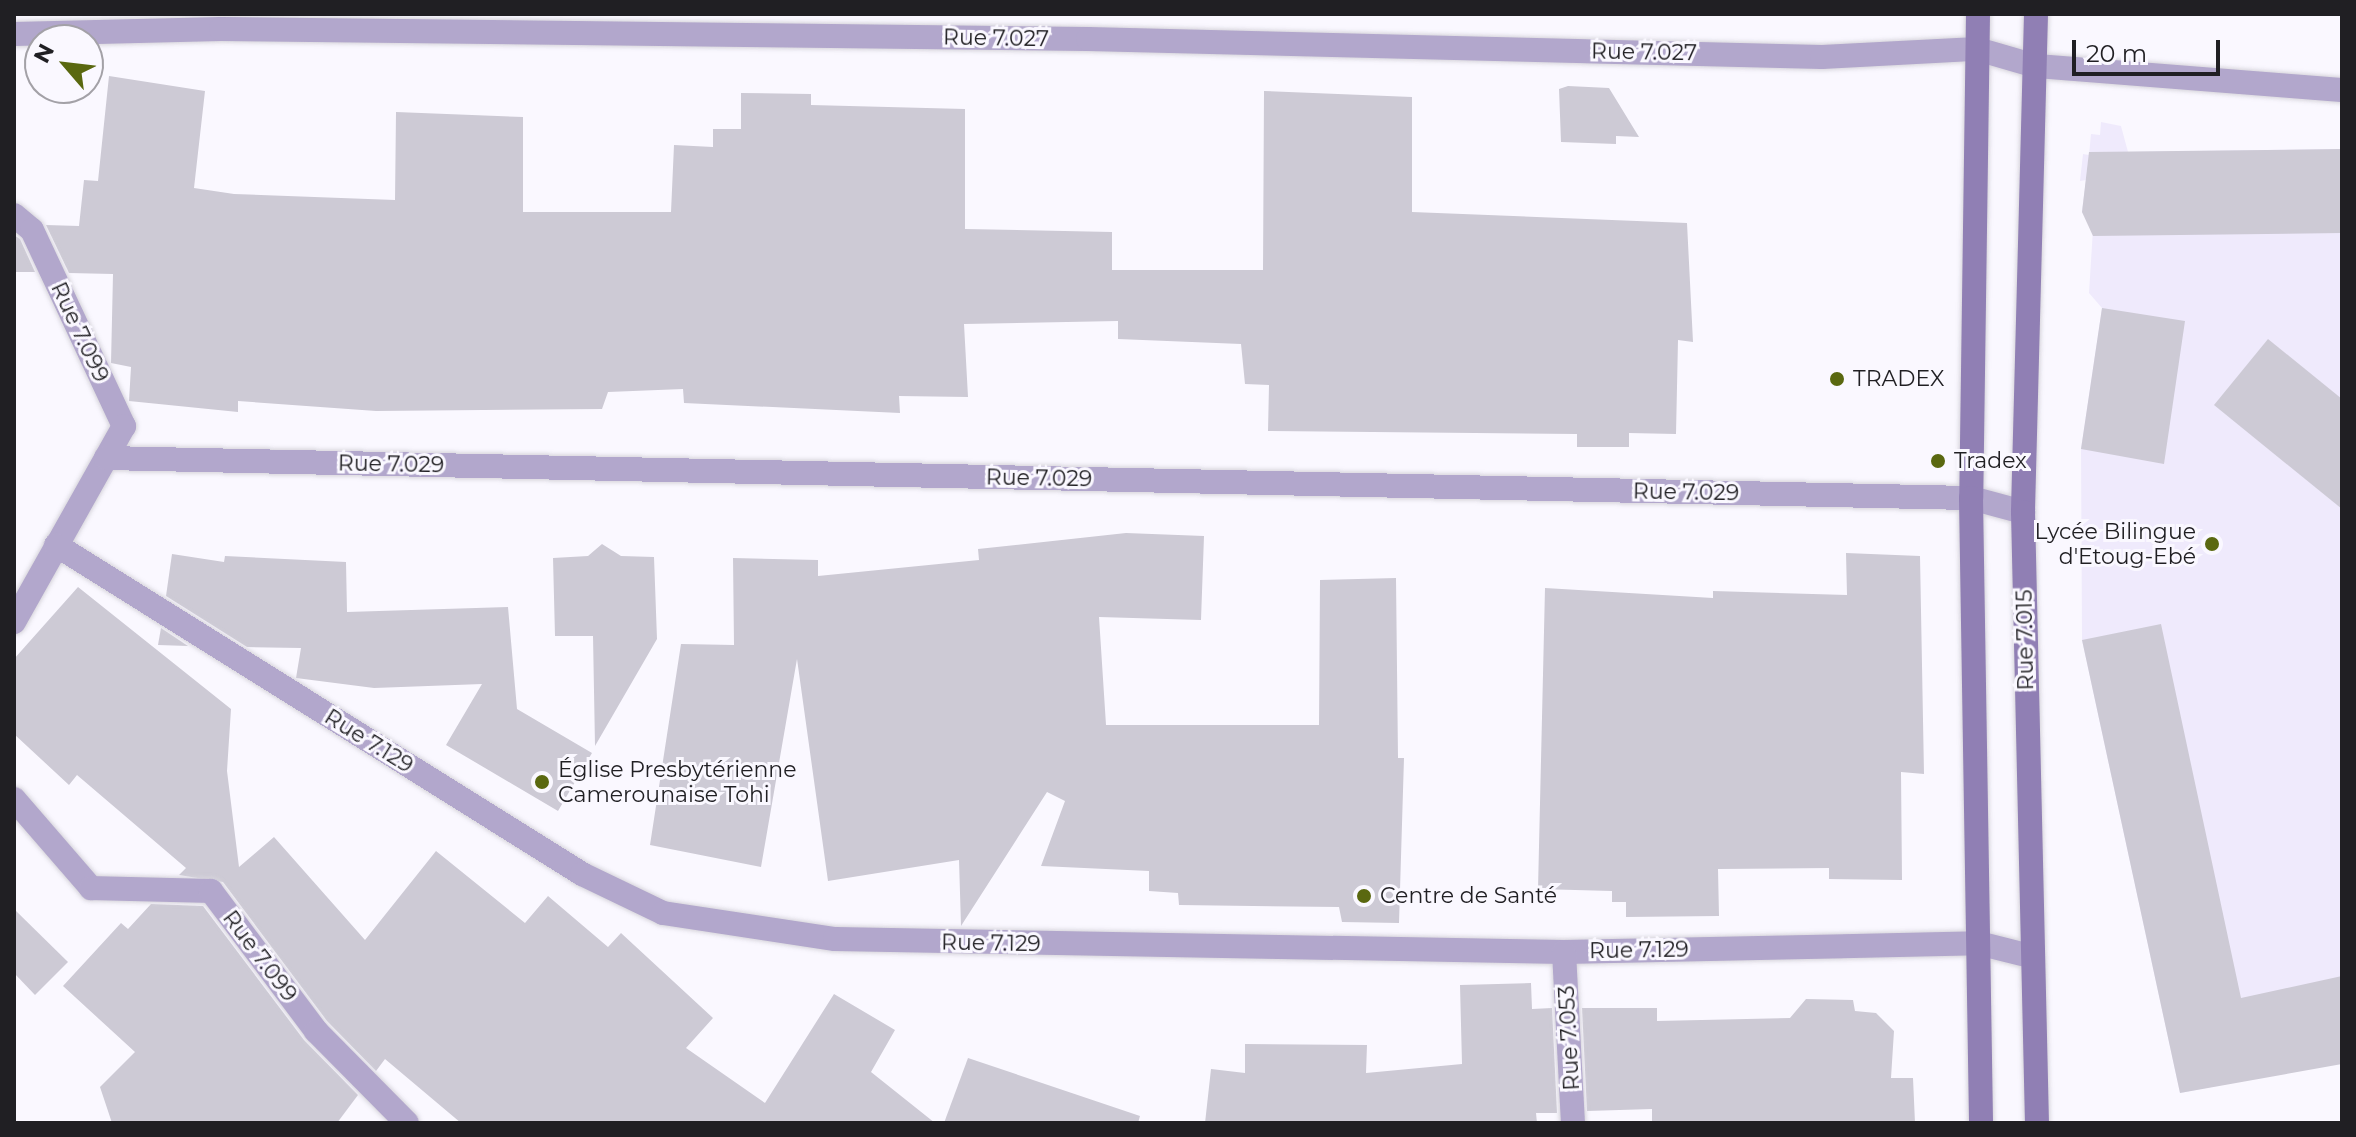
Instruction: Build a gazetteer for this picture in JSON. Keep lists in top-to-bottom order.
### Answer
{
  "streets": {
    "main road": ["Rue 7.015"],
    "street": [
      "Rue 7.027",
      "Rue 7.099",
      "Rue 7.029",
      "Rue 7.129",
      "Rue 7.053"
    ]
  },
  "crossings": [
    ["Rue 7.027", "Rue 7.015"],
    ["Rue 7.099", "Rue 7.029"],
    ["Rue 7.099", "Rue 7.129"],
    ["Rue 7.015", "Rue 7.129"],
    ["Rue 7.129", "Rue 7.053"]
  ],
  "places": [
    "TRADEX",
    "Tradex",
    "Lycée Bilingue d'Etoug-Ebé",
    "Église Presbytérienne Camerounaise Tohi",
    "Centre de Santé"
  ],
  "scale_bar": "20 m",
  "north": "top left"
}
